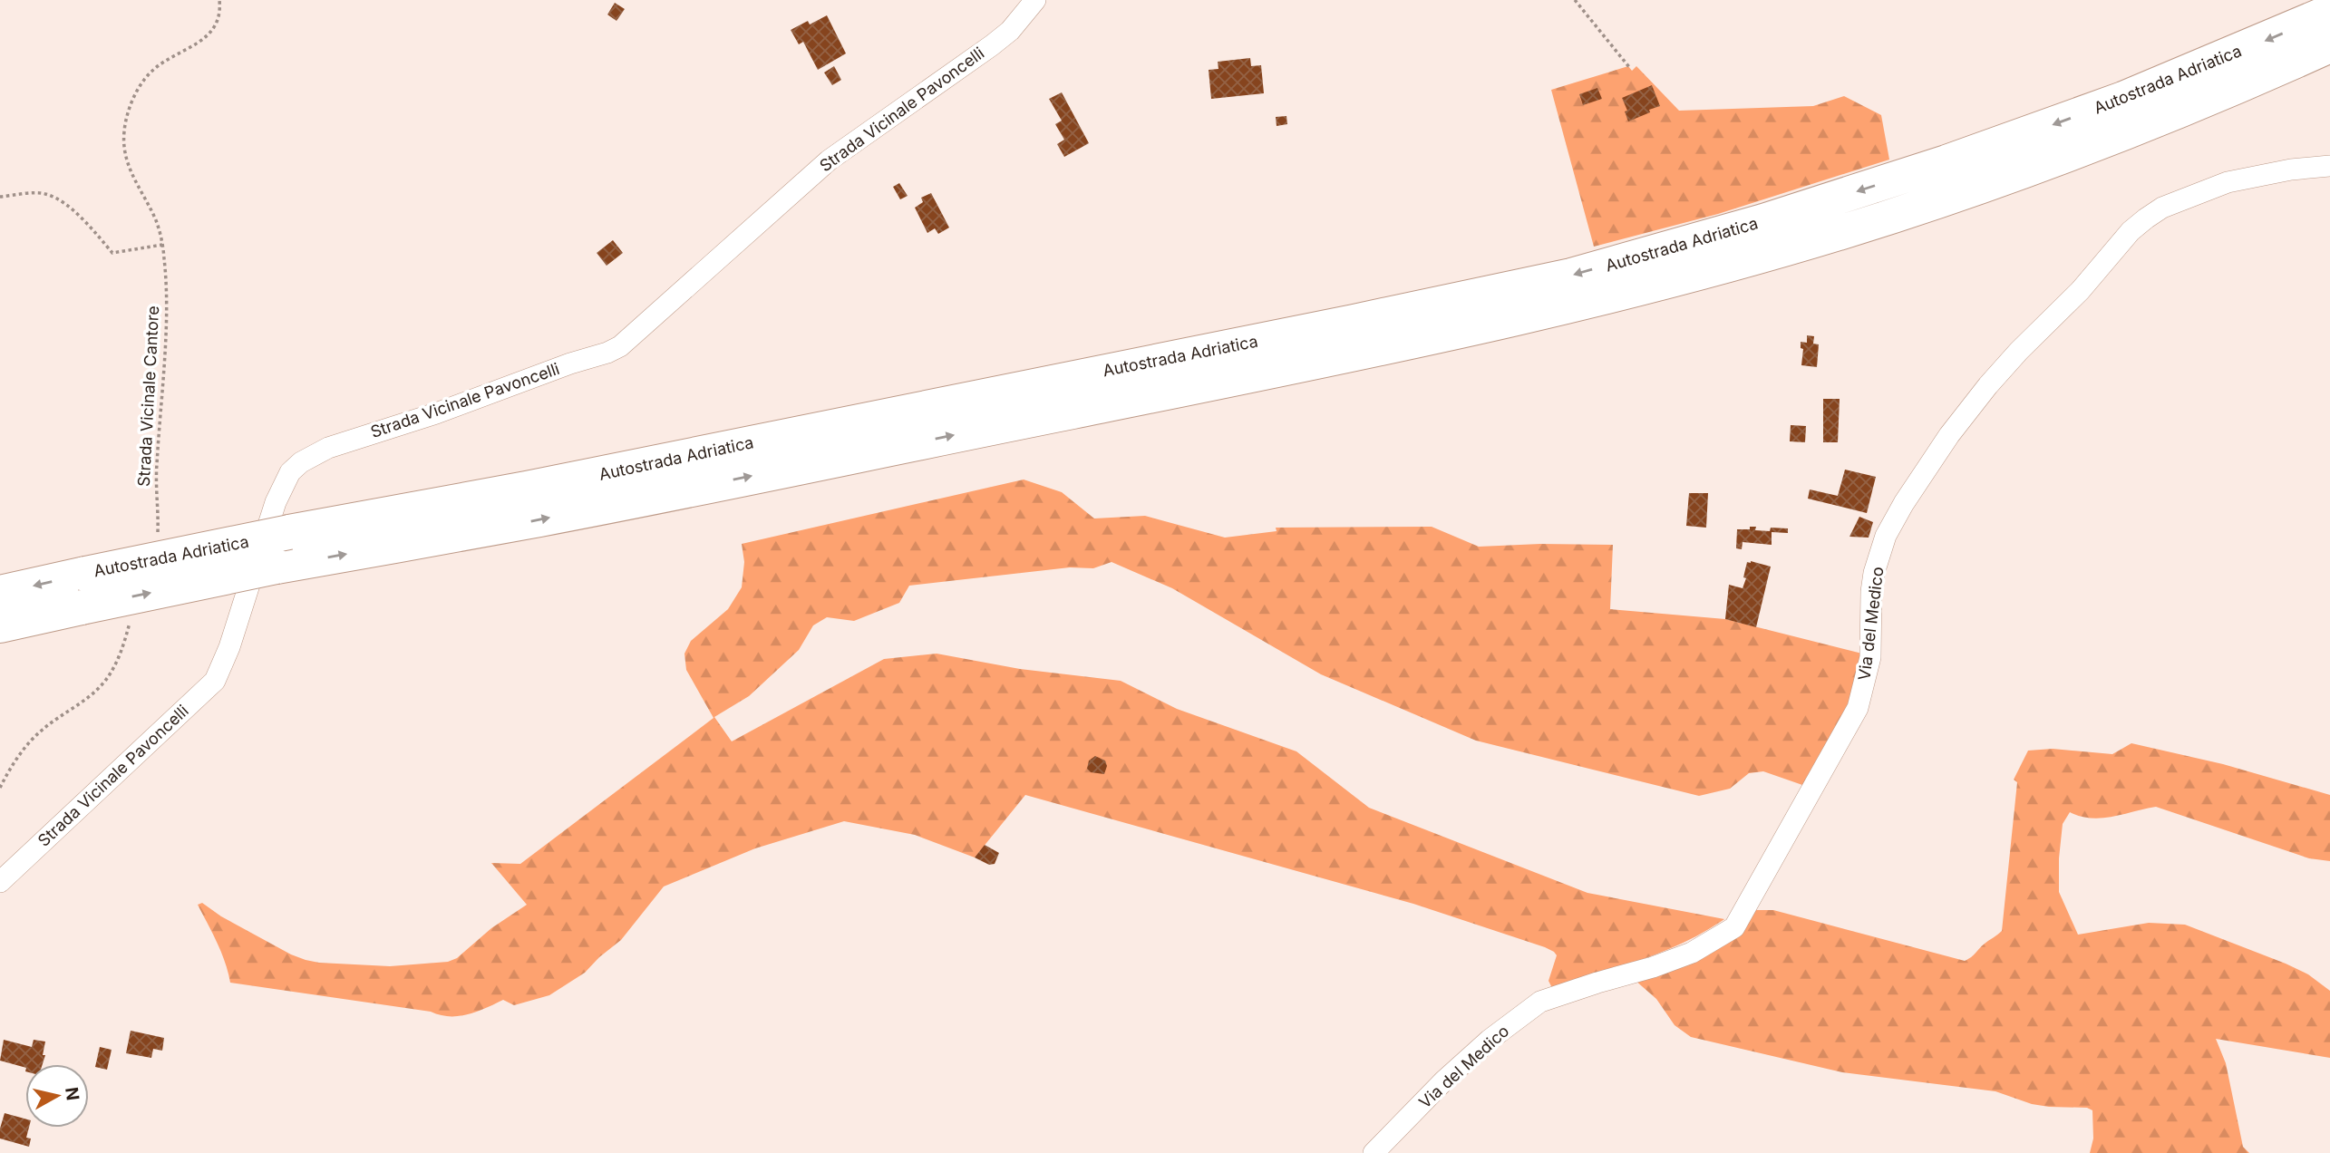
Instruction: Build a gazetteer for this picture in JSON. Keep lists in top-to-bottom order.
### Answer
{
  "streets": {
    "highway": ["Autostrada Adriatica"],
    "street": ["Strada Vicinale Pavoncelli", "Via del Medico"],
    "path": ["Strada Vicinale Cantore"]
  },
  "north": "right"
}
